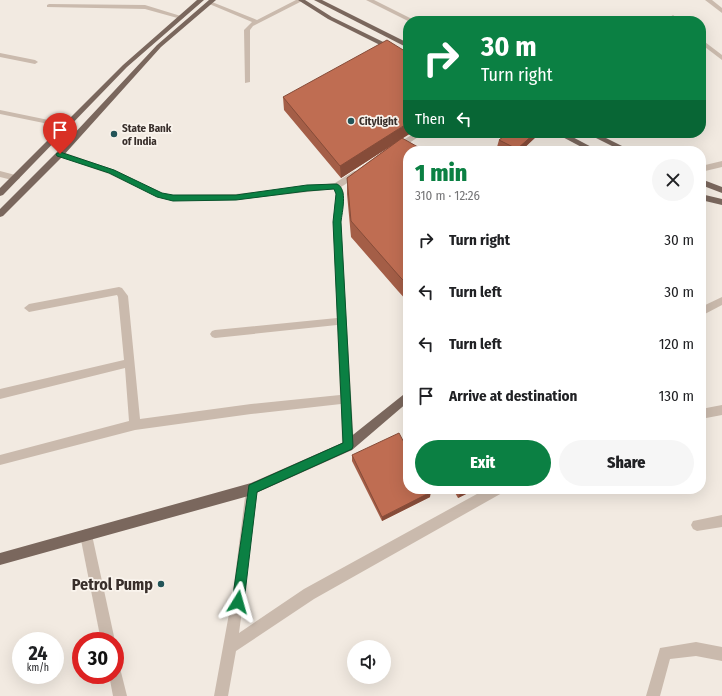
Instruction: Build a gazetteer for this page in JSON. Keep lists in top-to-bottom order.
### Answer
{
  "places": ["Citylight", "State Bank of India", "Petrol Pump"],
  "page": {
    "turn": ["30 m", "Turn right"],
    "then": "Then",
    "heading": ["1 min", "310 m · 12:26"],
    "list": [
      {
        "name": "Turn right",
        "value": "30 m"
      },
      {
        "name": "Turn left",
        "value": "30 m"
      },
      {
        "name": "Turn left",
        "value": "120 m"
      },
      {
        "name": "Arrive at destination",
        "value": "130 m"
      }
    ],
    "buttons": ["Exit", "Share"],
    "speed": "24 km/h",
    "limit": "30"
  }
}
